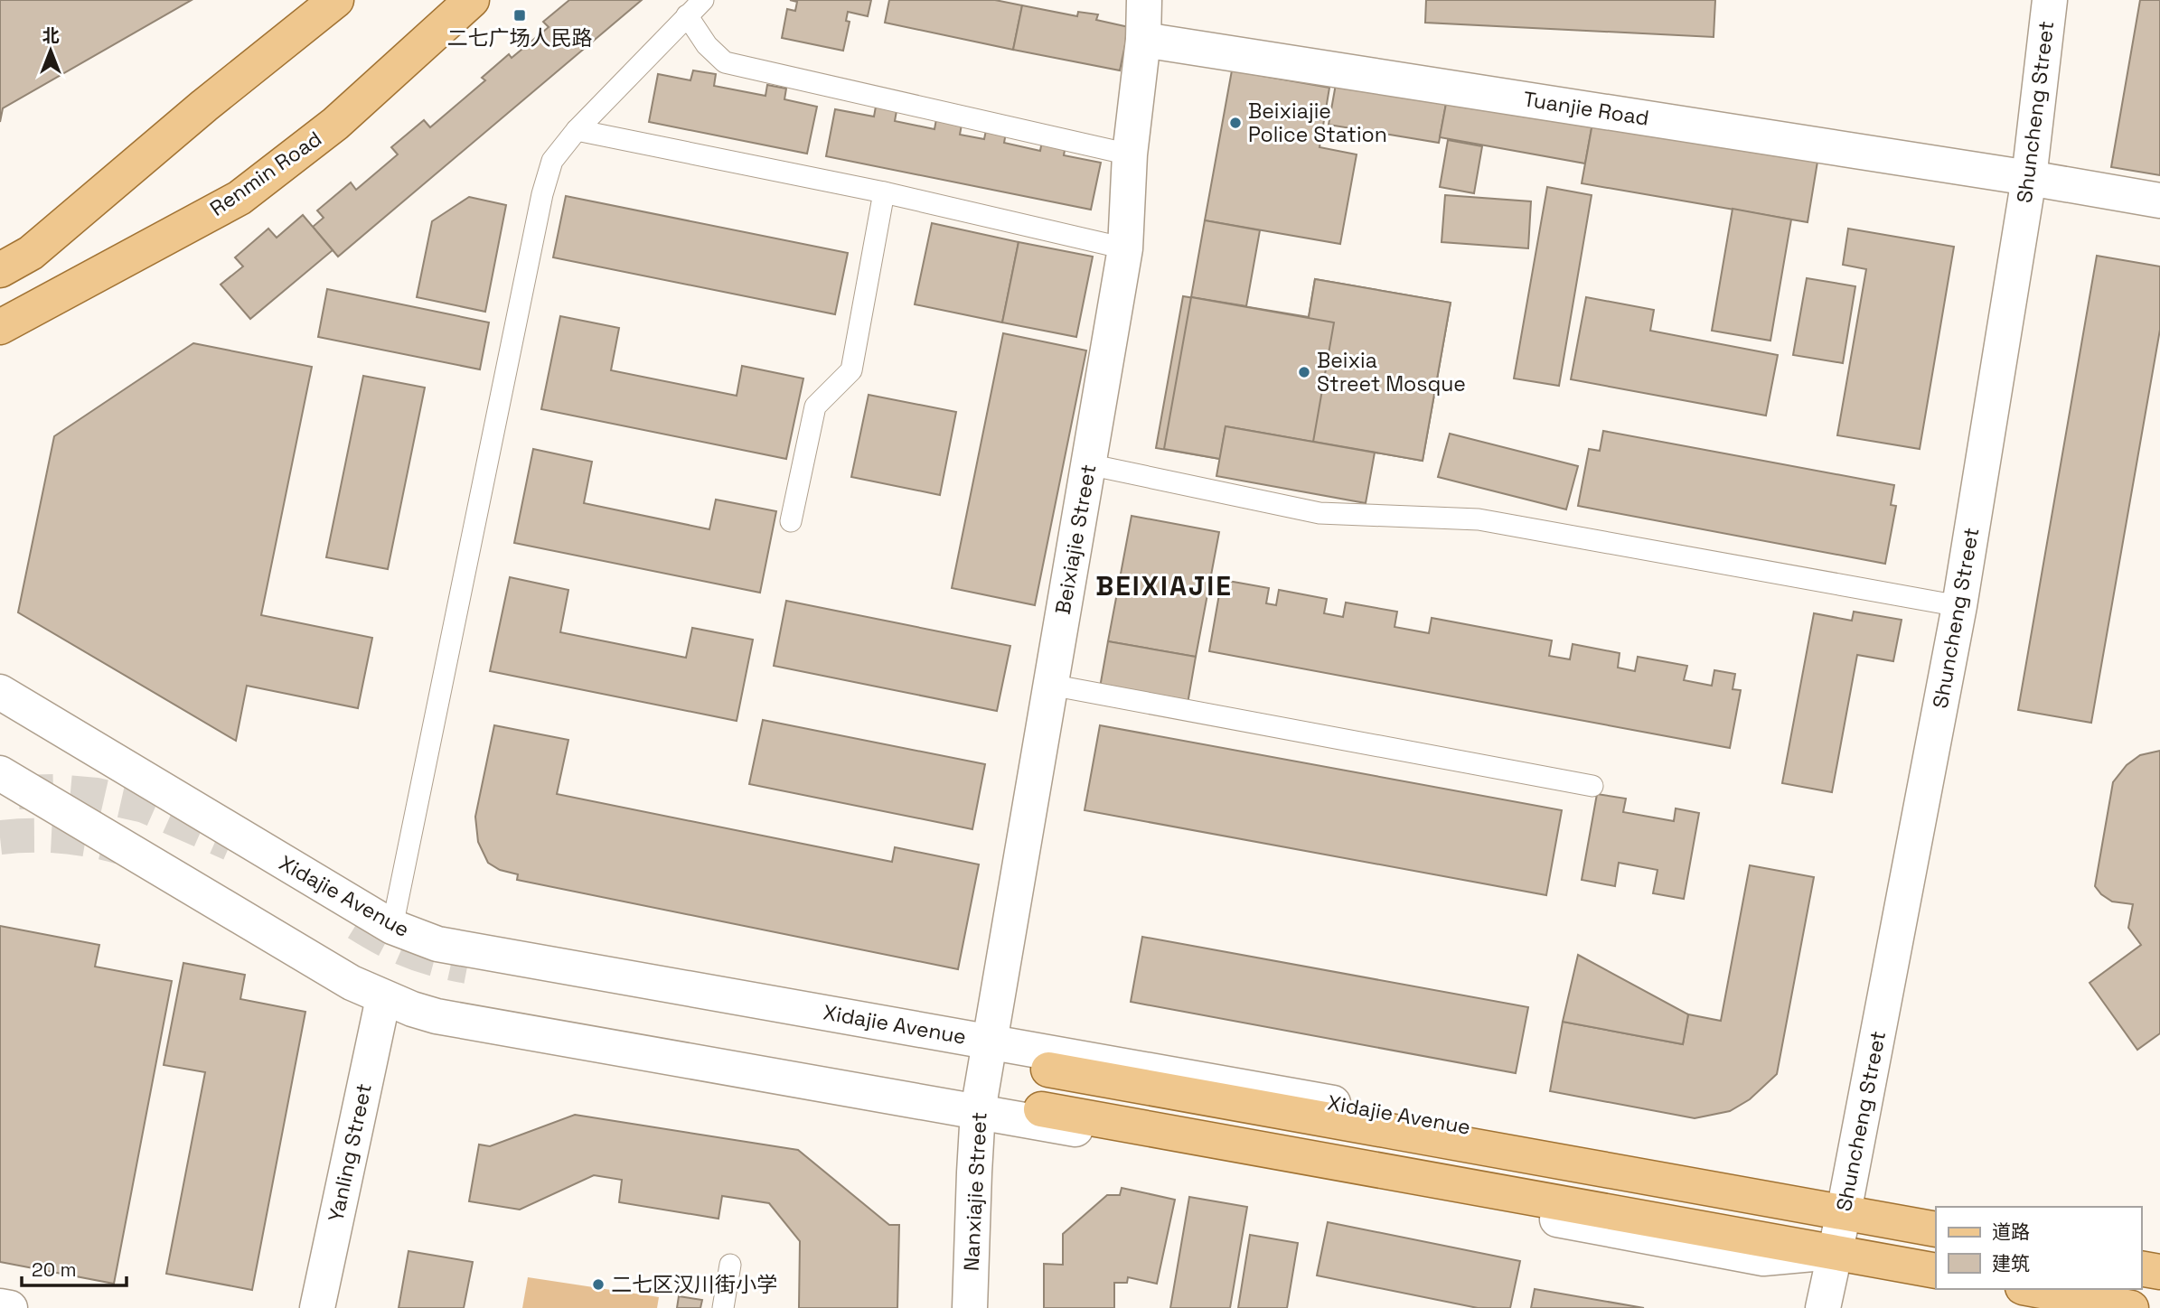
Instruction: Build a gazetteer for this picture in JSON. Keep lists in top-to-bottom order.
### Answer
{
  "streets": {
    "main road": ["Renmin Road", "Xidajie Avenue"],
    "street": [
      "Tuanjie Road",
      "Shuncheng Street",
      "Beixiajie Street",
      "Yanling Street",
      "Nanxiajie Street"
    ]
  },
  "crossings": [
    ["Tuanjie Road", "Shuncheng Street"],
    ["Tuanjie Road", "Beixiajie Street"],
    ["Shuncheng Street", "Xidajie Avenue"],
    ["Beixiajie Street", "Xidajie Avenue"],
    ["Beixiajie Street", "Nanxiajie Street"],
    ["Xidajie Avenue", "Yanling Street"],
    ["Xidajie Avenue", "Nanxiajie Street"]
  ],
  "districts": ["BEIXIAJIE"],
  "places": {
    "transit": ["二七广场人民路"],
    "other": ["Beixiajie Police Station", "Beixia Street Mosque", "二七区汉川街小学"]
  },
  "legend": ["道路", "建筑"],
  "scale_bar": "20 m",
  "north": "top"
}
